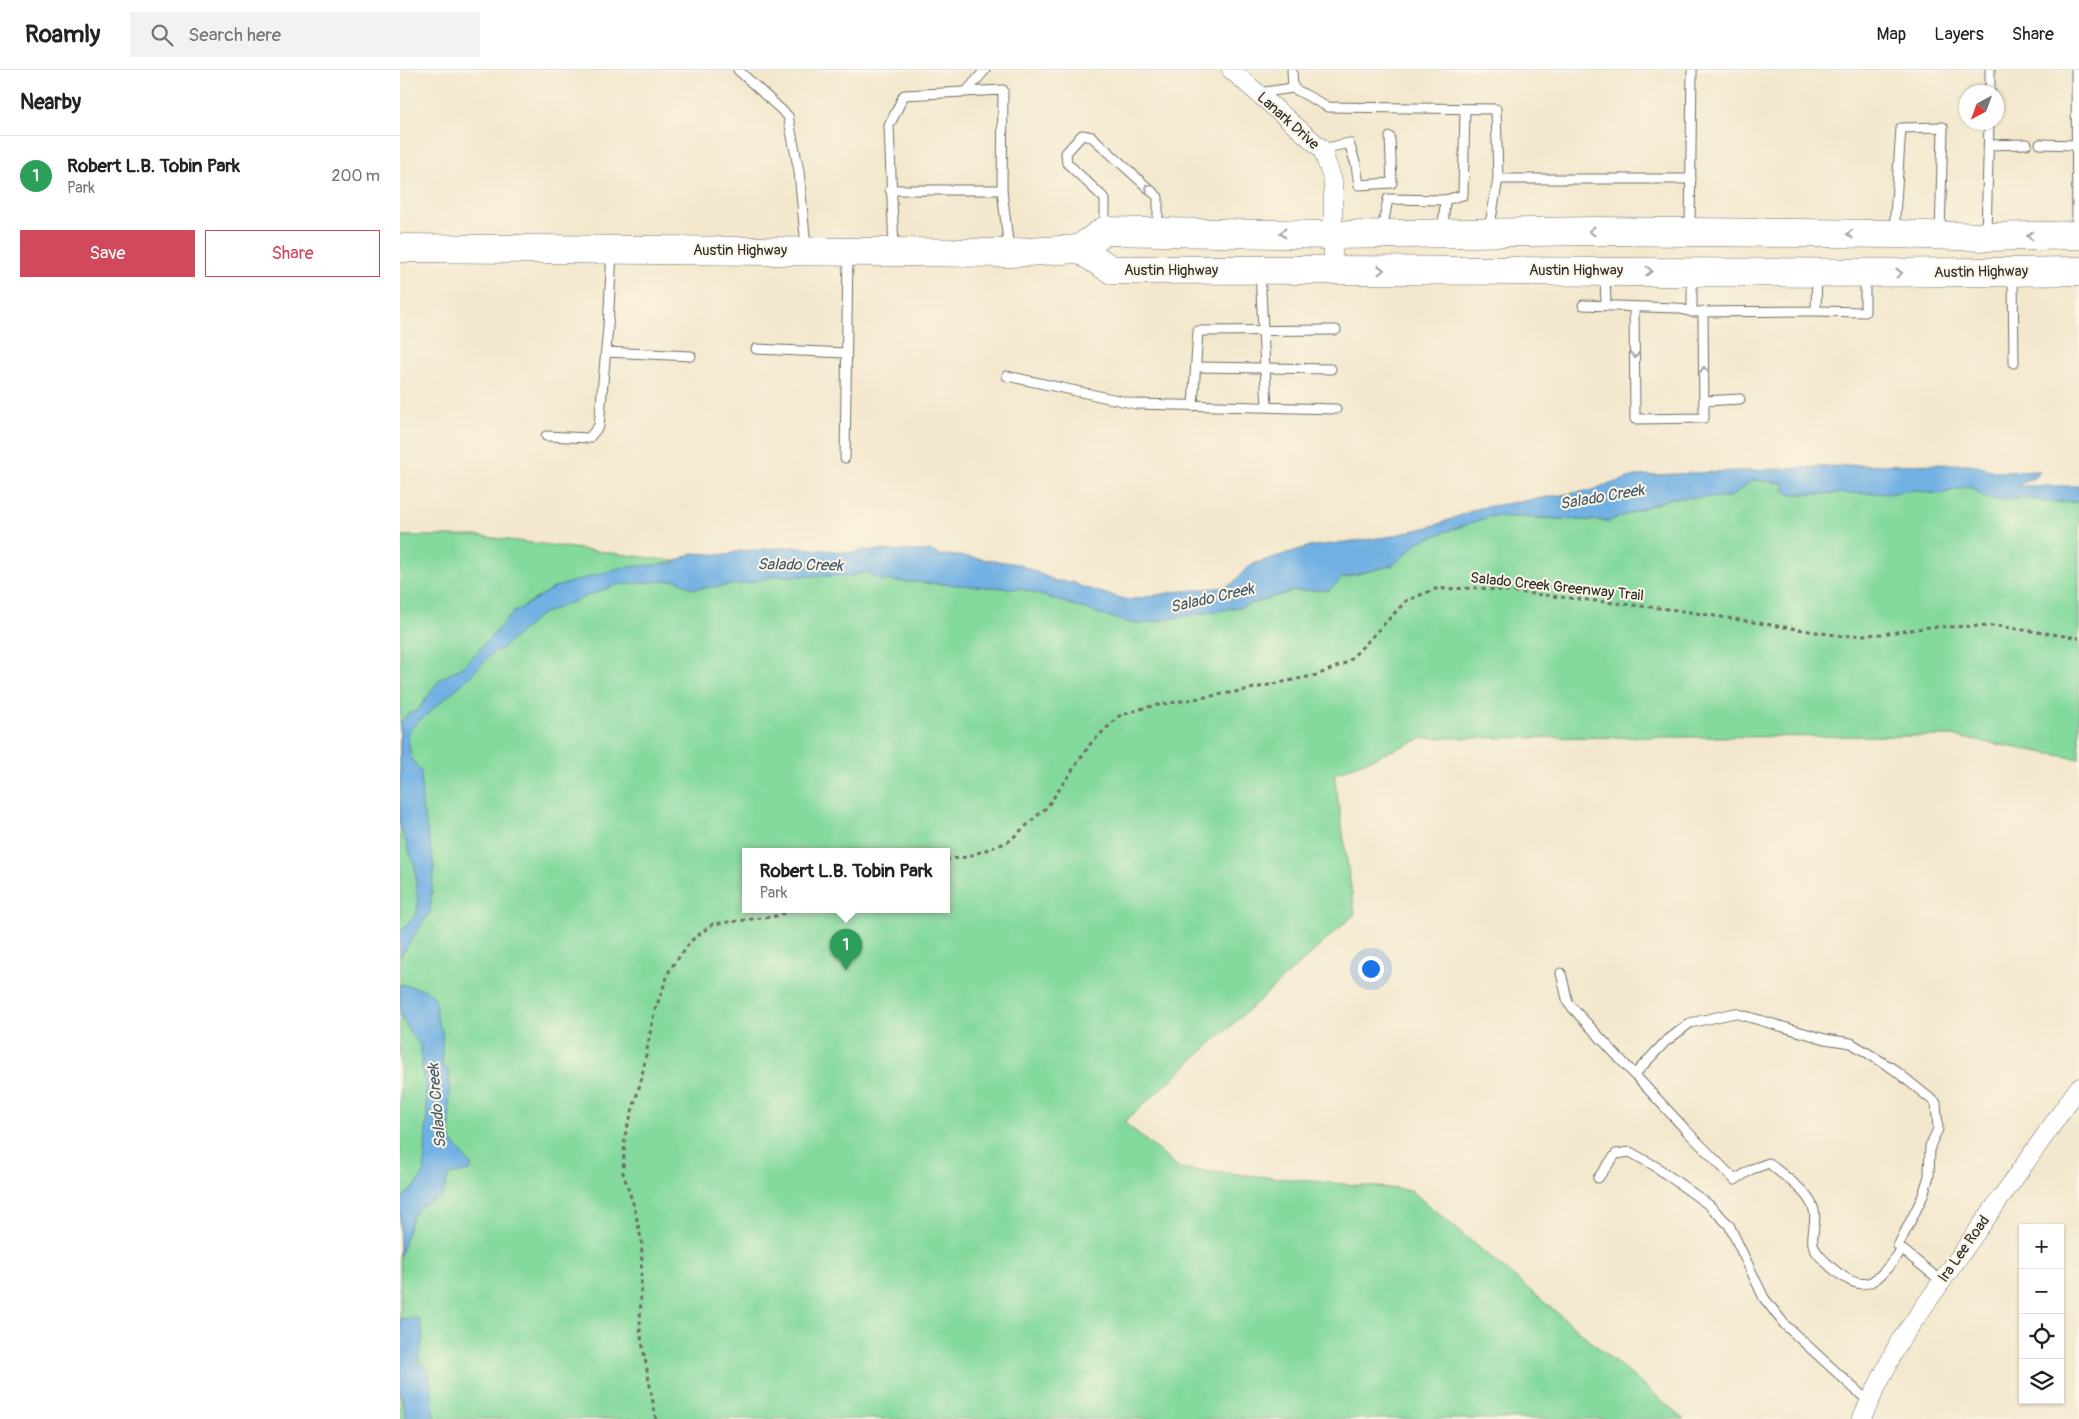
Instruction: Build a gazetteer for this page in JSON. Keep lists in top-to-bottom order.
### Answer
{
  "streets": {
    "main road": ["Austin Highway"],
    "street": ["Lanark Drive", "Ira Lee Road"],
    "path": ["Salado Creek Greenway Trail"]
  },
  "crossings": [
    ["Lanark Drive", "Austin Highway"]
  ],
  "water": ["Salado Creek"],
  "north": "bottom left",
  "page": {
    "header": "Roamly",
    "search": "Search here",
    "nav": ["Map", "Layers", "Share"],
    "heading": "Nearby",
    "list": [
      {
        "mark": "1",
        "name": "Robert L.B. Tobin Park",
        "note": "Park",
        "value": "200 m"
      }
    ],
    "buttons": ["Save", "Share"],
    "popup": ["Robert L.B. Tobin Park", "Park"],
    "pins": "1",
    "map_buttons": ["+", "−"]
  }
}
